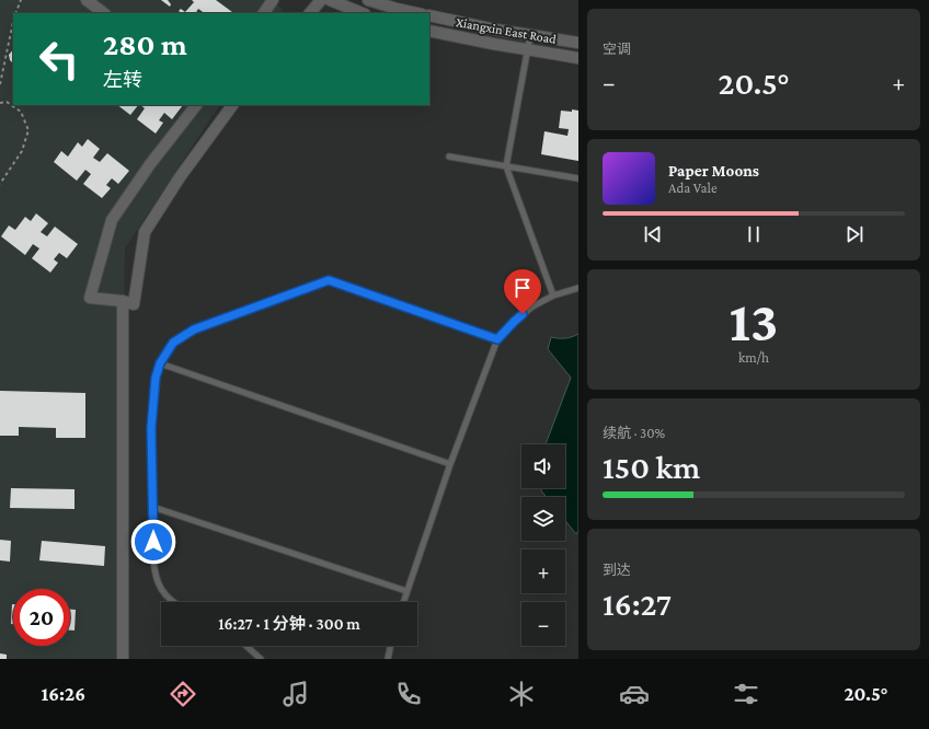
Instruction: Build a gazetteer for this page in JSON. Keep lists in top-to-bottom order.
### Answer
{
  "streets": {
    "street": ["Xiangxin East Road"]
  },
  "page": {
    "tile": [
      "空调",
      ["13", "km/h"],
      ["续航 · 30%", "150 km"],
      ["到达", "16:27"]
    ],
    "turn": ["280 m", "左转"],
    "heat": ["−", "20.5°", "+"],
    "song": ["Paper Moons", "Ada Vale"],
    "map_buttons": ["+", "−"],
    "limit": "20",
    "trip": "16:27 · 1 分钟 · 300 m",
    "tabs": ["16:26", "20.5°"]
  }
}
